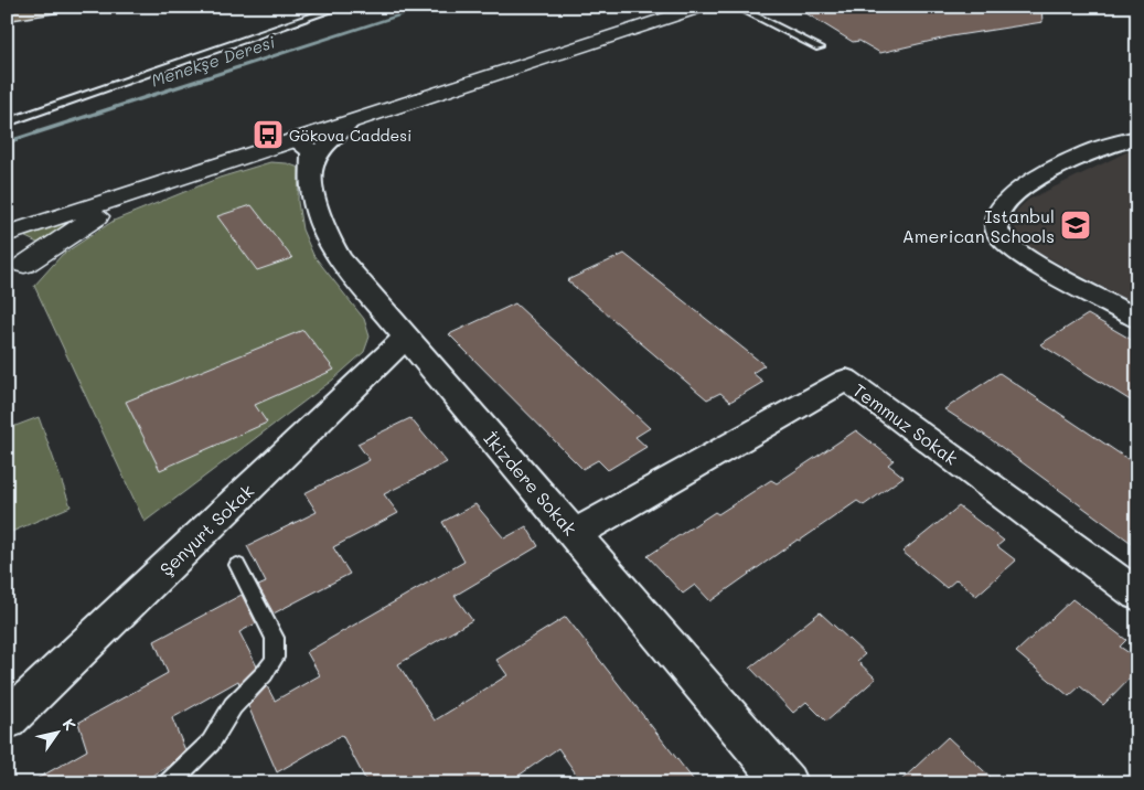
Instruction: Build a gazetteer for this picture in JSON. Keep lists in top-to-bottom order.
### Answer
{
  "streets": {
    "street": ["Temmuz Sokak", "İkizdere Sokak", "Şenyurt Sokak"]
  },
  "crossings": [
    ["Temmuz Sokak", "İkizdere Sokak"],
    ["İkizdere Sokak", "Şenyurt Sokak"]
  ],
  "water": ["Menekşe Deresi"],
  "places": {
    "bus stop": ["Gökova Caddesi"],
    "school or university": ["Istanbul American Schools"]
  },
  "north": "top right"
}
